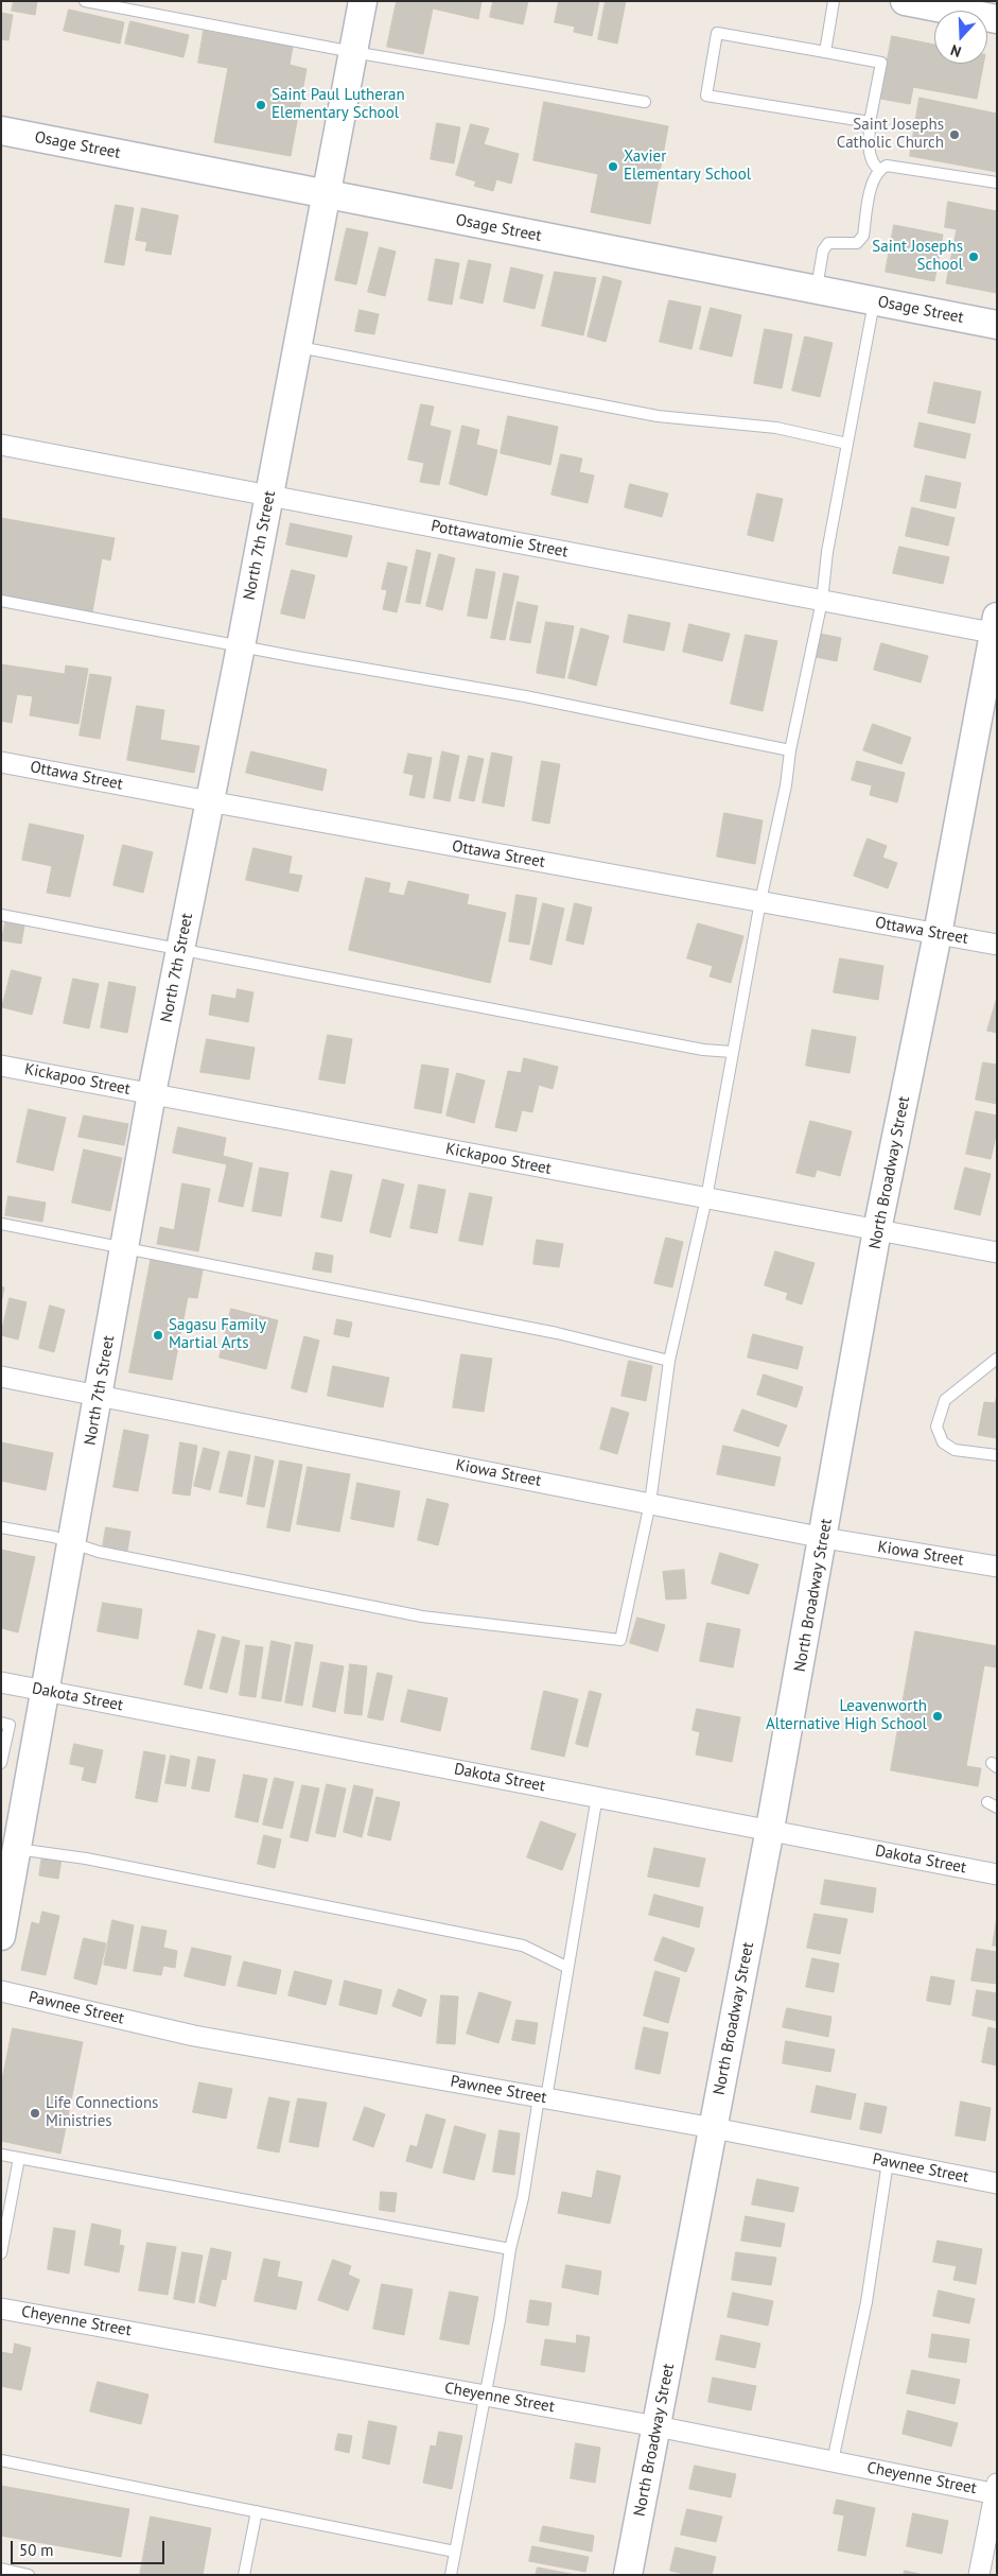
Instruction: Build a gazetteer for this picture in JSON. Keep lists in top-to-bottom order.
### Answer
{
  "streets": {
    "street": [
      "Osage Street",
      "Pottawatomie Street",
      "North 7th Street",
      "Ottawa Street",
      "Kickapoo Street",
      "North Broadway Street",
      "Kiowa Street",
      "Dakota Street",
      "Pawnee Street",
      "Cheyenne Street"
    ]
  },
  "crossings": [
    ["Osage Street", "North 7th Street"],
    ["Pottawatomie Street", "North 7th Street"],
    ["Pottawatomie Street", "North Broadway Street"],
    ["North 7th Street", "Ottawa Street"],
    ["North 7th Street", "Kickapoo Street"],
    ["North 7th Street", "Kiowa Street"],
    ["North 7th Street", "Dakota Street"],
    ["Ottawa Street", "North Broadway Street"],
    ["Kickapoo Street", "North Broadway Street"],
    ["North Broadway Street", "Kiowa Street"],
    ["North Broadway Street", "Dakota Street"],
    ["North Broadway Street", "Pawnee Street"],
    ["North Broadway Street", "Cheyenne Street"]
  ],
  "places": [
    "Saint Paul Lutheran Elementary School",
    "Saint Josephs Catholic Church",
    "Xavier Elementary School",
    "Saint Josephs School",
    "Sagasu Family Martial Arts",
    "Leavenworth Alternative High School",
    "Life Connections Ministries"
  ],
  "scale_bar": "50 m",
  "north": "bottom"
}
